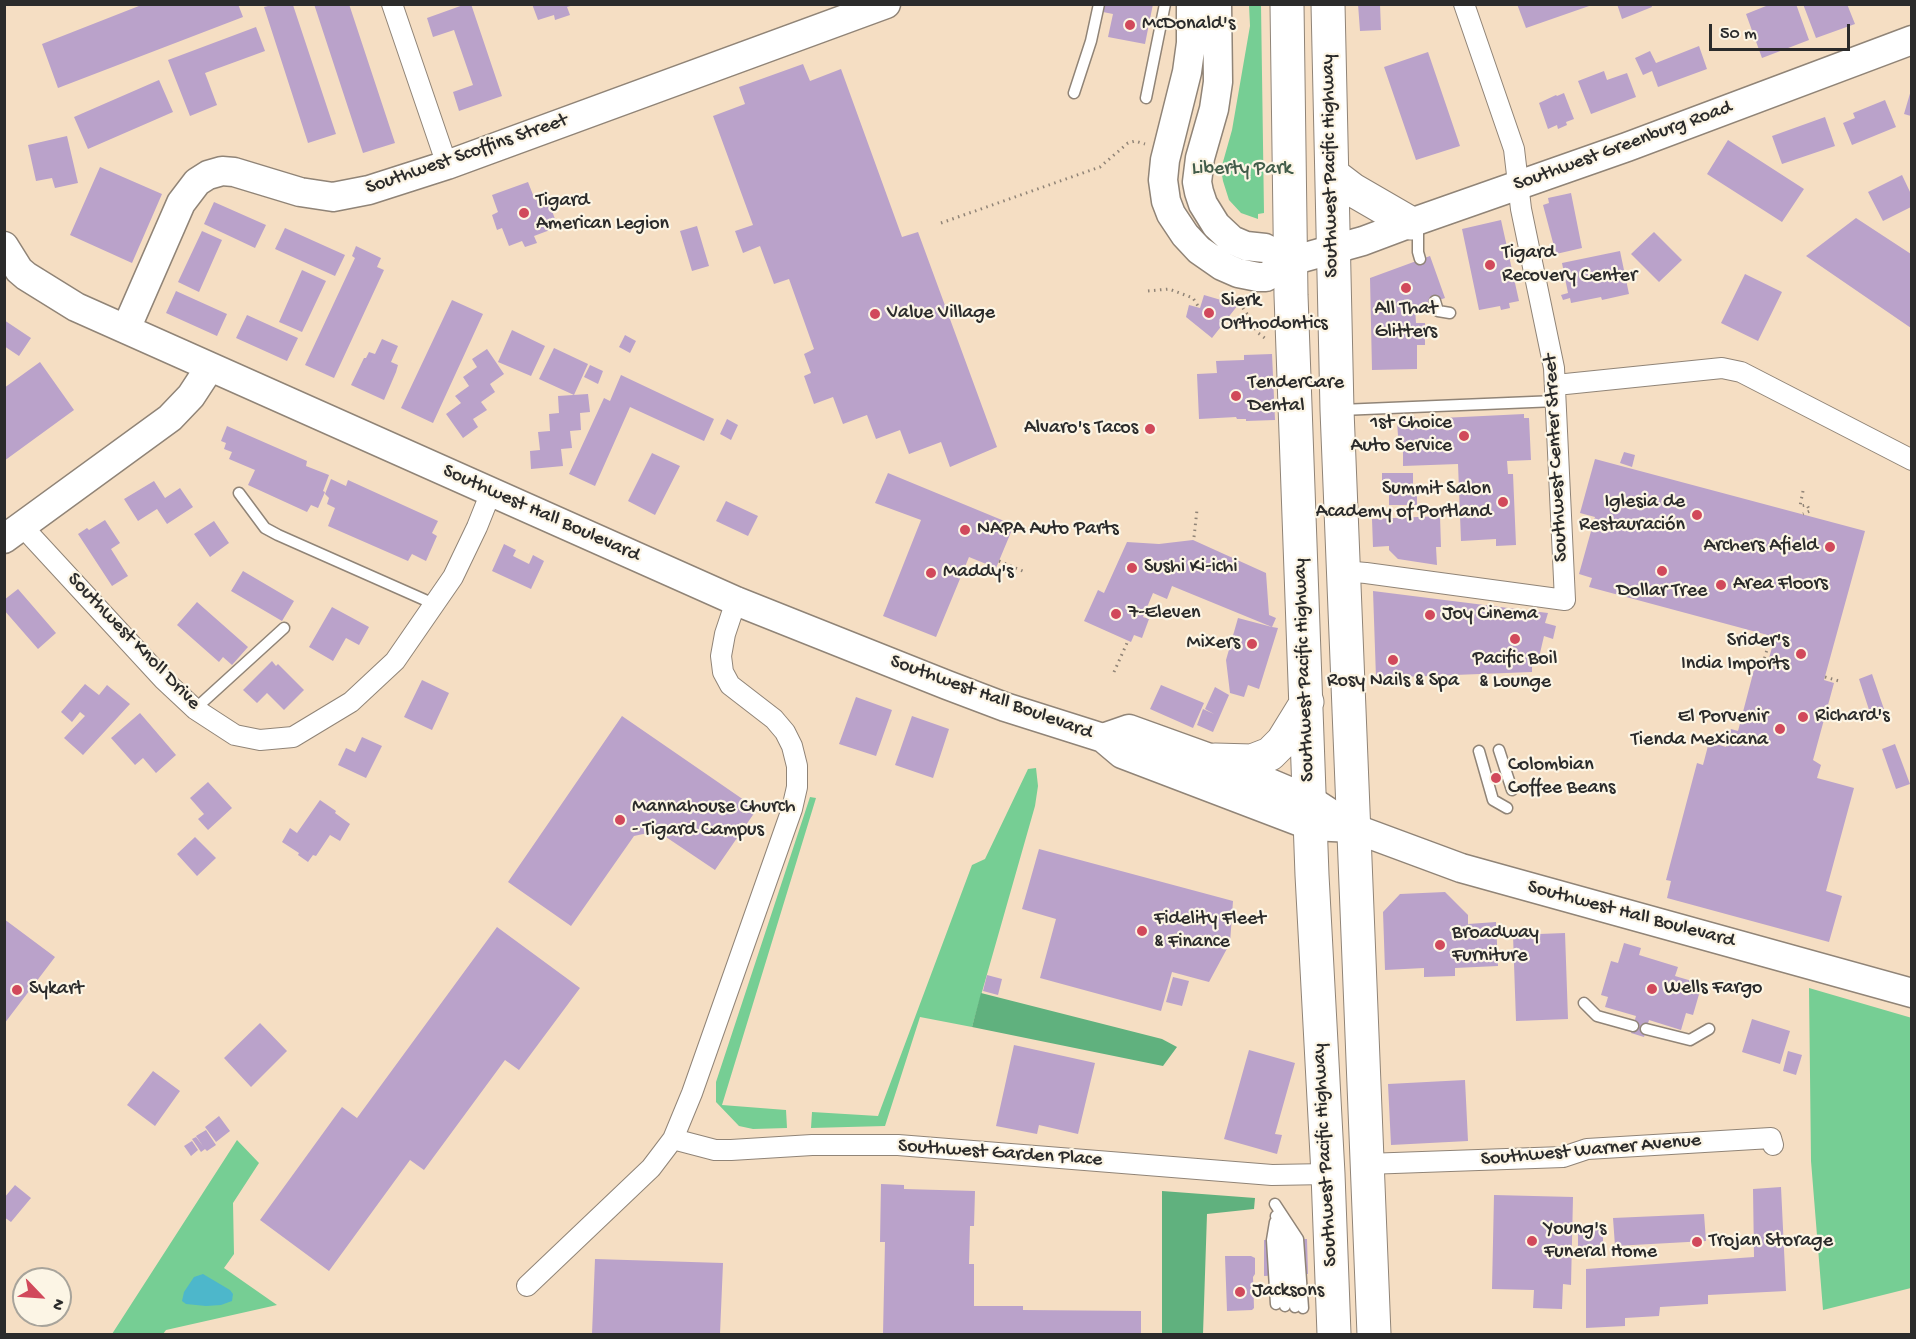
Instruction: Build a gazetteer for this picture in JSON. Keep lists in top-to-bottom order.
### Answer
{
  "streets": {
    "highway": ["Southwest Pacific Highway"],
    "street": [
      "Southwest Greenburg Road",
      "Southwest Scoffins Street",
      "Southwest Center Street",
      "Southwest Hall Boulevard",
      "Southwest Knoll Drive",
      "Southwest Warner Avenue",
      "Southwest Garden Place"
    ]
  },
  "crossings": [
    ["Southwest Greenburg Road", "Southwest Pacific Highway"],
    ["Southwest Greenburg Road", "Southwest Center Street"],
    ["Southwest Scoffins Street", "Southwest Hall Boulevard"],
    ["Southwest Pacific Highway", "Southwest Center Street"],
    ["Southwest Pacific Highway", "Southwest Hall Boulevard"],
    ["Southwest Pacific Highway", "Southwest Warner Avenue"],
    ["Southwest Pacific Highway", "Southwest Garden Place"],
    ["Southwest Hall Boulevard", "Southwest Knoll Drive"]
  ],
  "parks": ["Liberty Park"],
  "places": [
    "McDonald's",
    "Tigard American Legion",
    "Tigard Recovery Center",
    "All That Glitters",
    "Sierk Orthodontics",
    "Value Village",
    "TenderCare Dental",
    "Alvaro's Tacos",
    "1st Choice Auto Service",
    "Summit Salon Academy of Portland",
    "Iglesia de Restauración",
    "NAPA Auto Parts",
    "Archers Afield",
    "Sushi Ki-ichi",
    "Dollar Tree",
    "Maddy's",
    "Area Floors",
    "7-Eleven",
    "Joy Cinema",
    "Pacific Boil & Lounge",
    "Mixers",
    "Srider's India Imports",
    "Rosy Nails & Spa",
    "Richard's",
    "El Porvenir Tienda Mexicana",
    "Colombian Coffee Beans",
    "Mannahouse Church - Tigard Campus",
    "Fidelity Fleet & Finance",
    "Broadway Furniture",
    "Wells Fargo",
    "Sykart",
    "Young's Funeral Home",
    "Trojan Storage",
    "Jacksons"
  ],
  "scale_bar": "50 m",
  "north": "bottom right"
}
